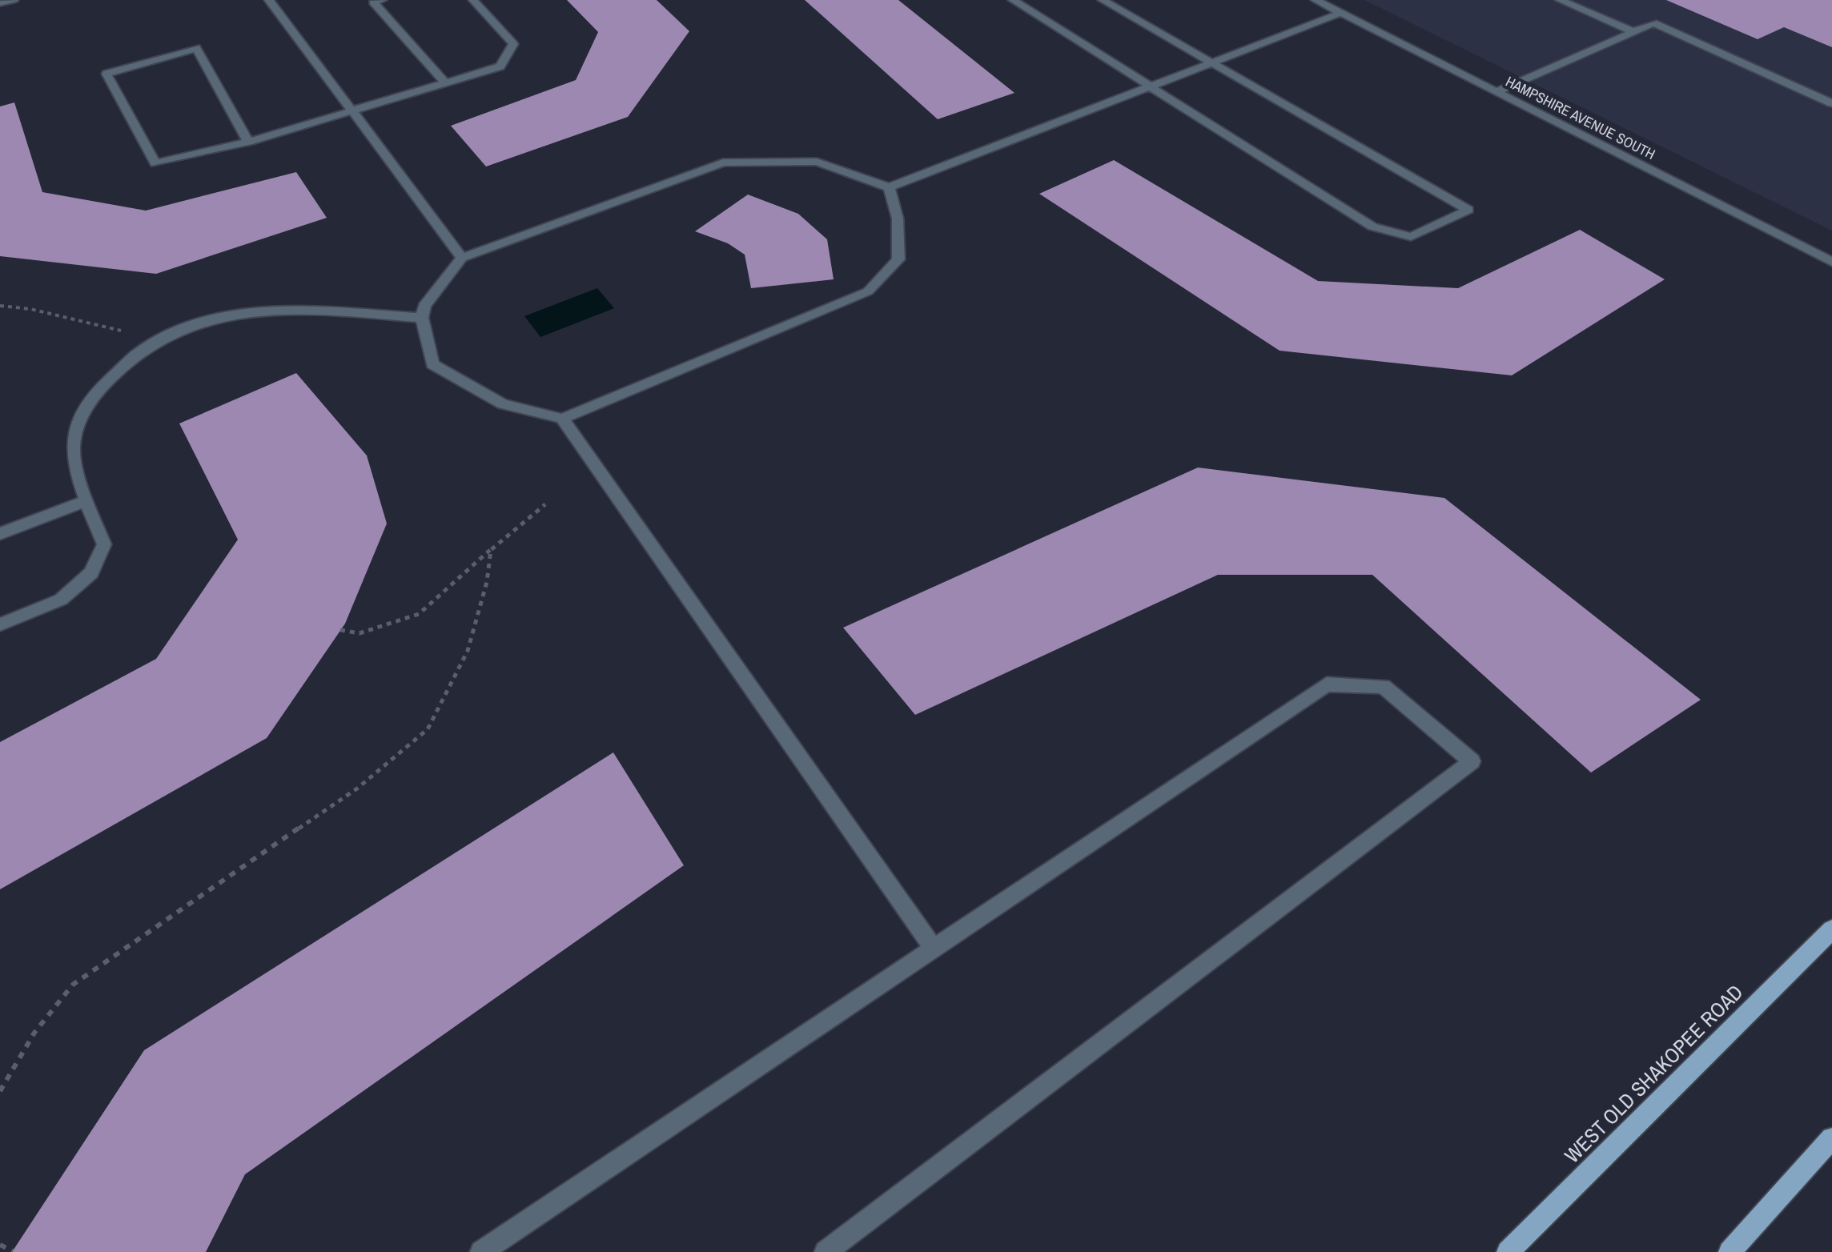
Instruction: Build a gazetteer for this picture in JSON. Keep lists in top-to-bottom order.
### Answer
{
  "streets": {
    "main road": ["WEST OLD SHAKOPEE ROAD"],
    "street": ["HAMPSHIRE AVENUE SOUTH"]
  }
}
